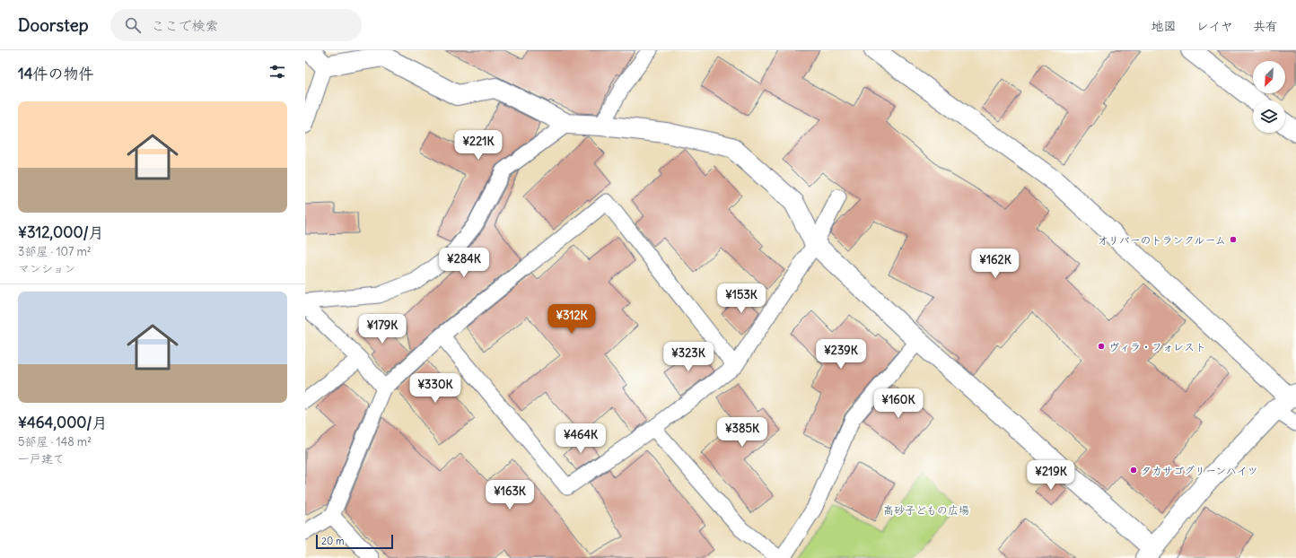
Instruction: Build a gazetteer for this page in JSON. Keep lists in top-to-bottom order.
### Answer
{
  "parks": ["高砂子どもの広場"],
  "places": ["オリバーのトランクルーム", "ヴィラ・フォレスト", "タカサゴグリーンハイツ"],
  "scale_bar": "20 m",
  "north": "bottom left",
  "page": {
    "header": "Doorstep",
    "search": "ここで検索",
    "nav": ["地図", "レイヤ", "共有"],
    "heading": "14件の物件",
    "list": [
      {
        "name": "¥312,000/月",
        "note": "3部屋 · 107 m² · マンション"
      },
      {
        "name": "¥464,000/月",
        "note": "5部屋 · 148 m² · 一戸建て"
      }
    ],
    "price": [
      "¥221K",
      "¥284K",
      "¥162K",
      "¥153K",
      "¥312K",
      "¥179K",
      "¥239K",
      "¥323K",
      "¥330K",
      "¥160K",
      "¥385K",
      "¥464K",
      "¥219K",
      "¥163K"
    ],
    "scale": "20 m"
  }
}
